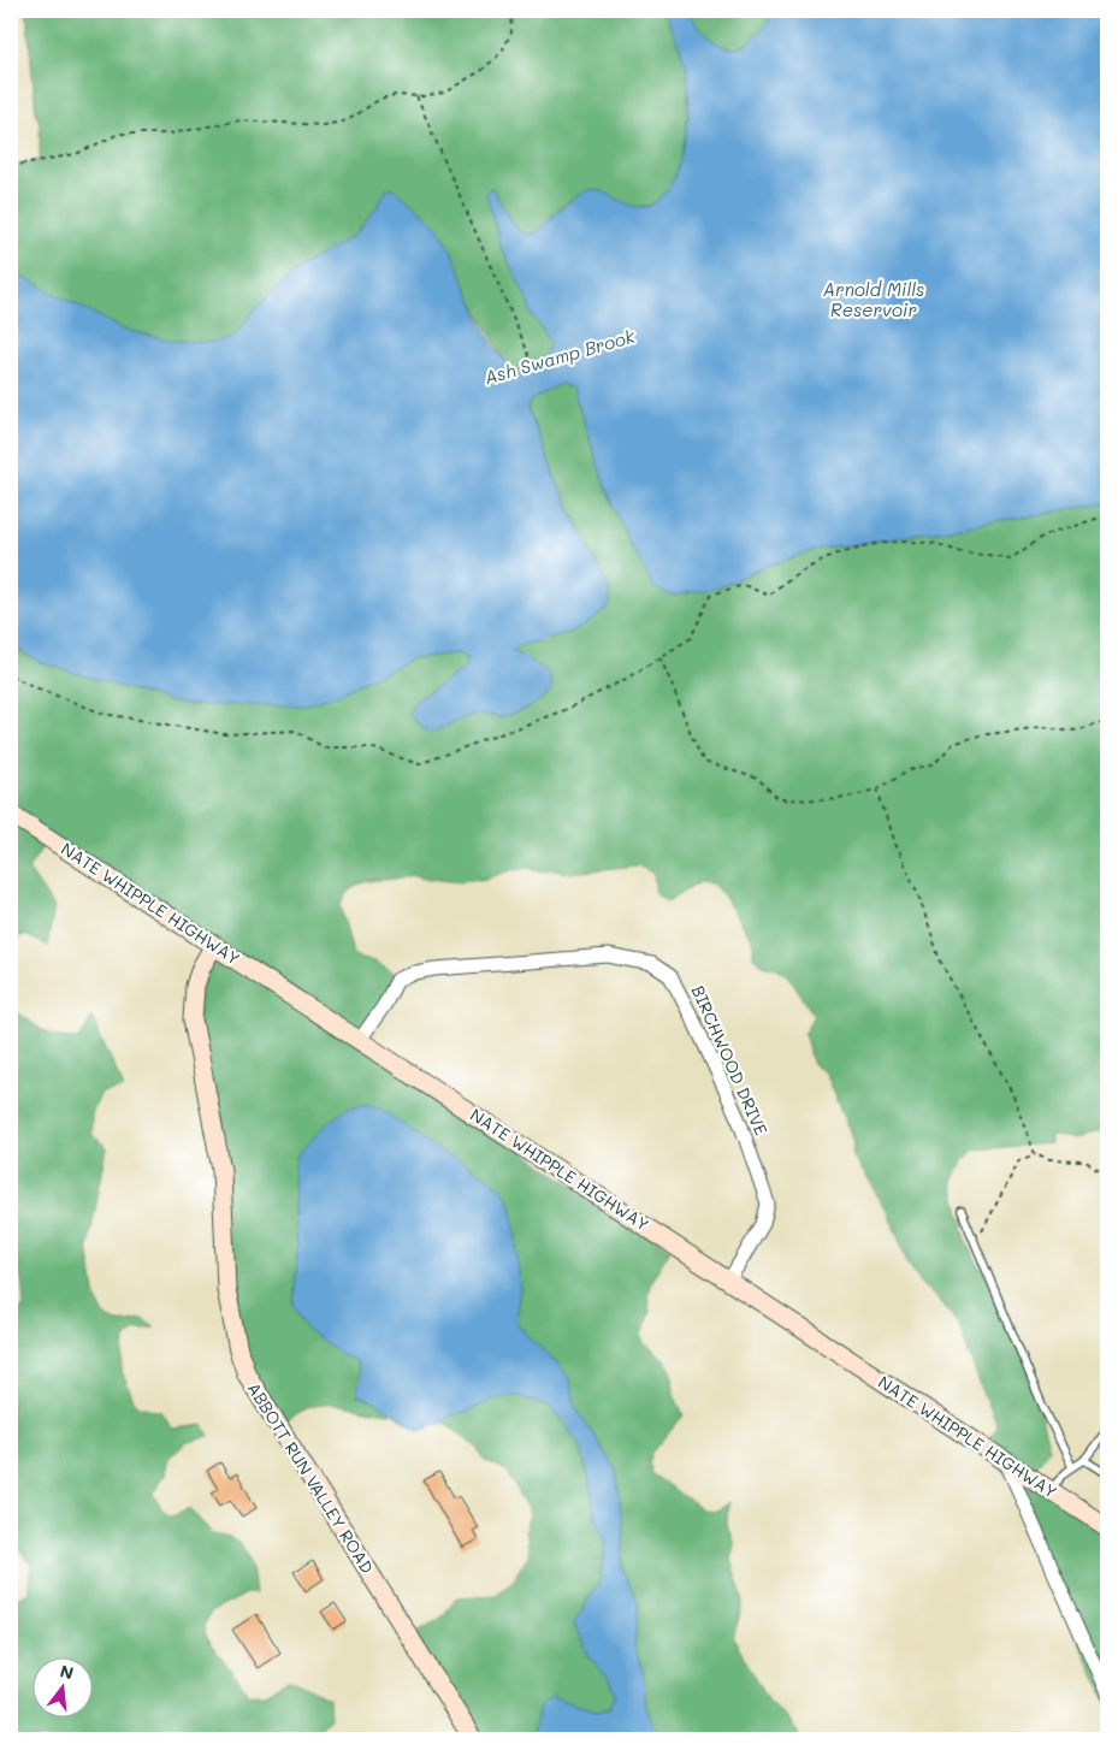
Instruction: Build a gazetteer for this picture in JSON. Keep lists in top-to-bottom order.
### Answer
{
  "streets": {
    "main road": ["NATE WHIPPLE HIGHWAY", "ABBOTT RUN VALLEY ROAD"],
    "street": ["BIRCHWOOD DRIVE"]
  },
  "crossings": [
    ["NATE WHIPPLE HIGHWAY", "BIRCHWOOD DRIVE"],
    ["NATE WHIPPLE HIGHWAY", "ABBOTT RUN VALLEY ROAD"]
  ],
  "water": ["Arnold Mills Reservoir", "Ash Swamp Brook"],
  "north": "top"
}
